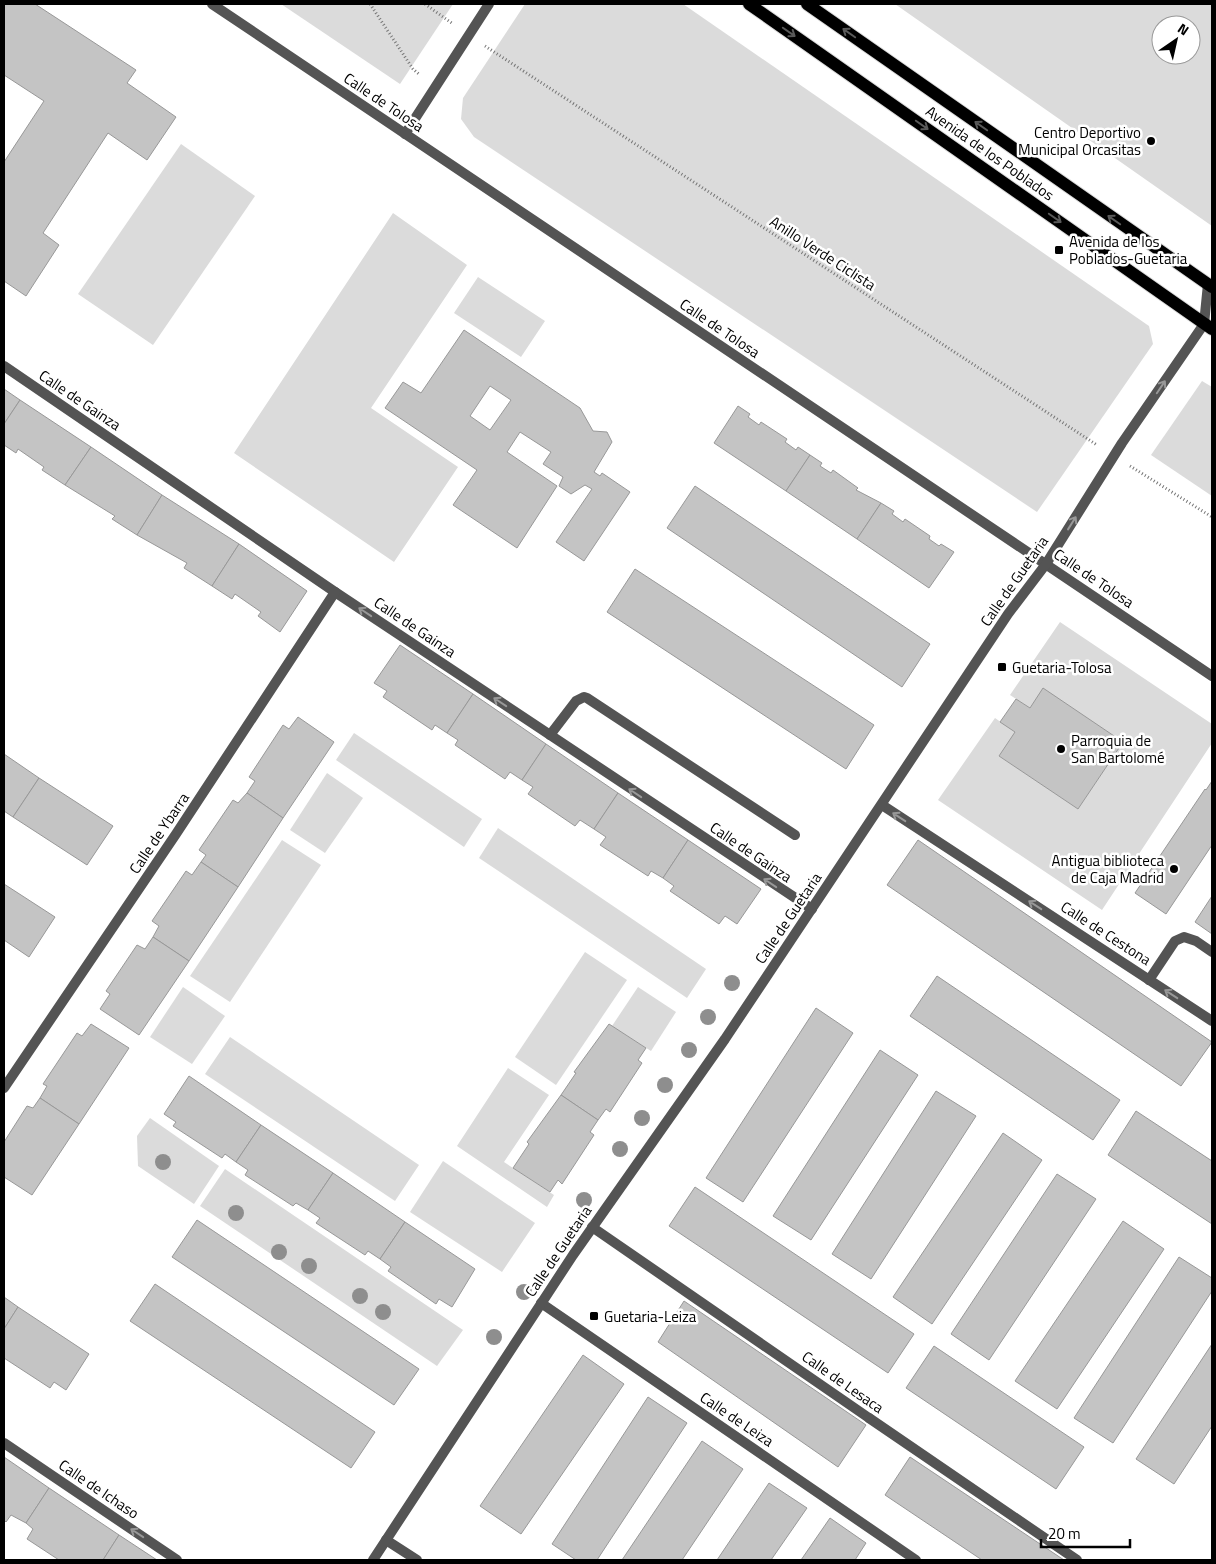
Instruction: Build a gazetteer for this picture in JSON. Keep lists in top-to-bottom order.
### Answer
{
  "streets": {
    "main road": ["Avenida de los Poblados"],
    "street": [
      "Calle de Tolosa",
      "Calle de Gainza",
      "Calle de Guetaria",
      "Calle de Ybarra",
      "Calle de Cestona",
      "Calle de Lesaca",
      "Calle de Leiza",
      "Calle de Ichaso"
    ],
    "path": ["Anillo Verde Ciclista"]
  },
  "crossings": [
    ["Calle de Tolosa", "Calle de Guetaria"],
    ["Avenida de los Poblados", "Calle de Guetaria"],
    ["Anillo Verde Ciclista", "Calle de Guetaria"],
    ["Calle de Gainza", "Calle de Guetaria"],
    ["Calle de Gainza", "Calle de Ybarra"],
    ["Calle de Guetaria", "Calle de Cestona"],
    ["Calle de Guetaria", "Calle de Lesaca"],
    ["Calle de Guetaria", "Calle de Leiza"]
  ],
  "one_way": ["Calle de Gainza", "Calle de Cestona", "Calle de Ichaso"],
  "places": {
    "other": ["Centro Deportivo Municipal Orcasitas", "Parroquia de San Bartolomé", "Antigua biblioteca de Caja Madrid"],
    "transit": ["Avenida de los Poblados-Guetaria", "Guetaria-Tolosa", "Guetaria-Leiza"]
  },
  "scale_bar": "20 m",
  "north": "top right"
}
